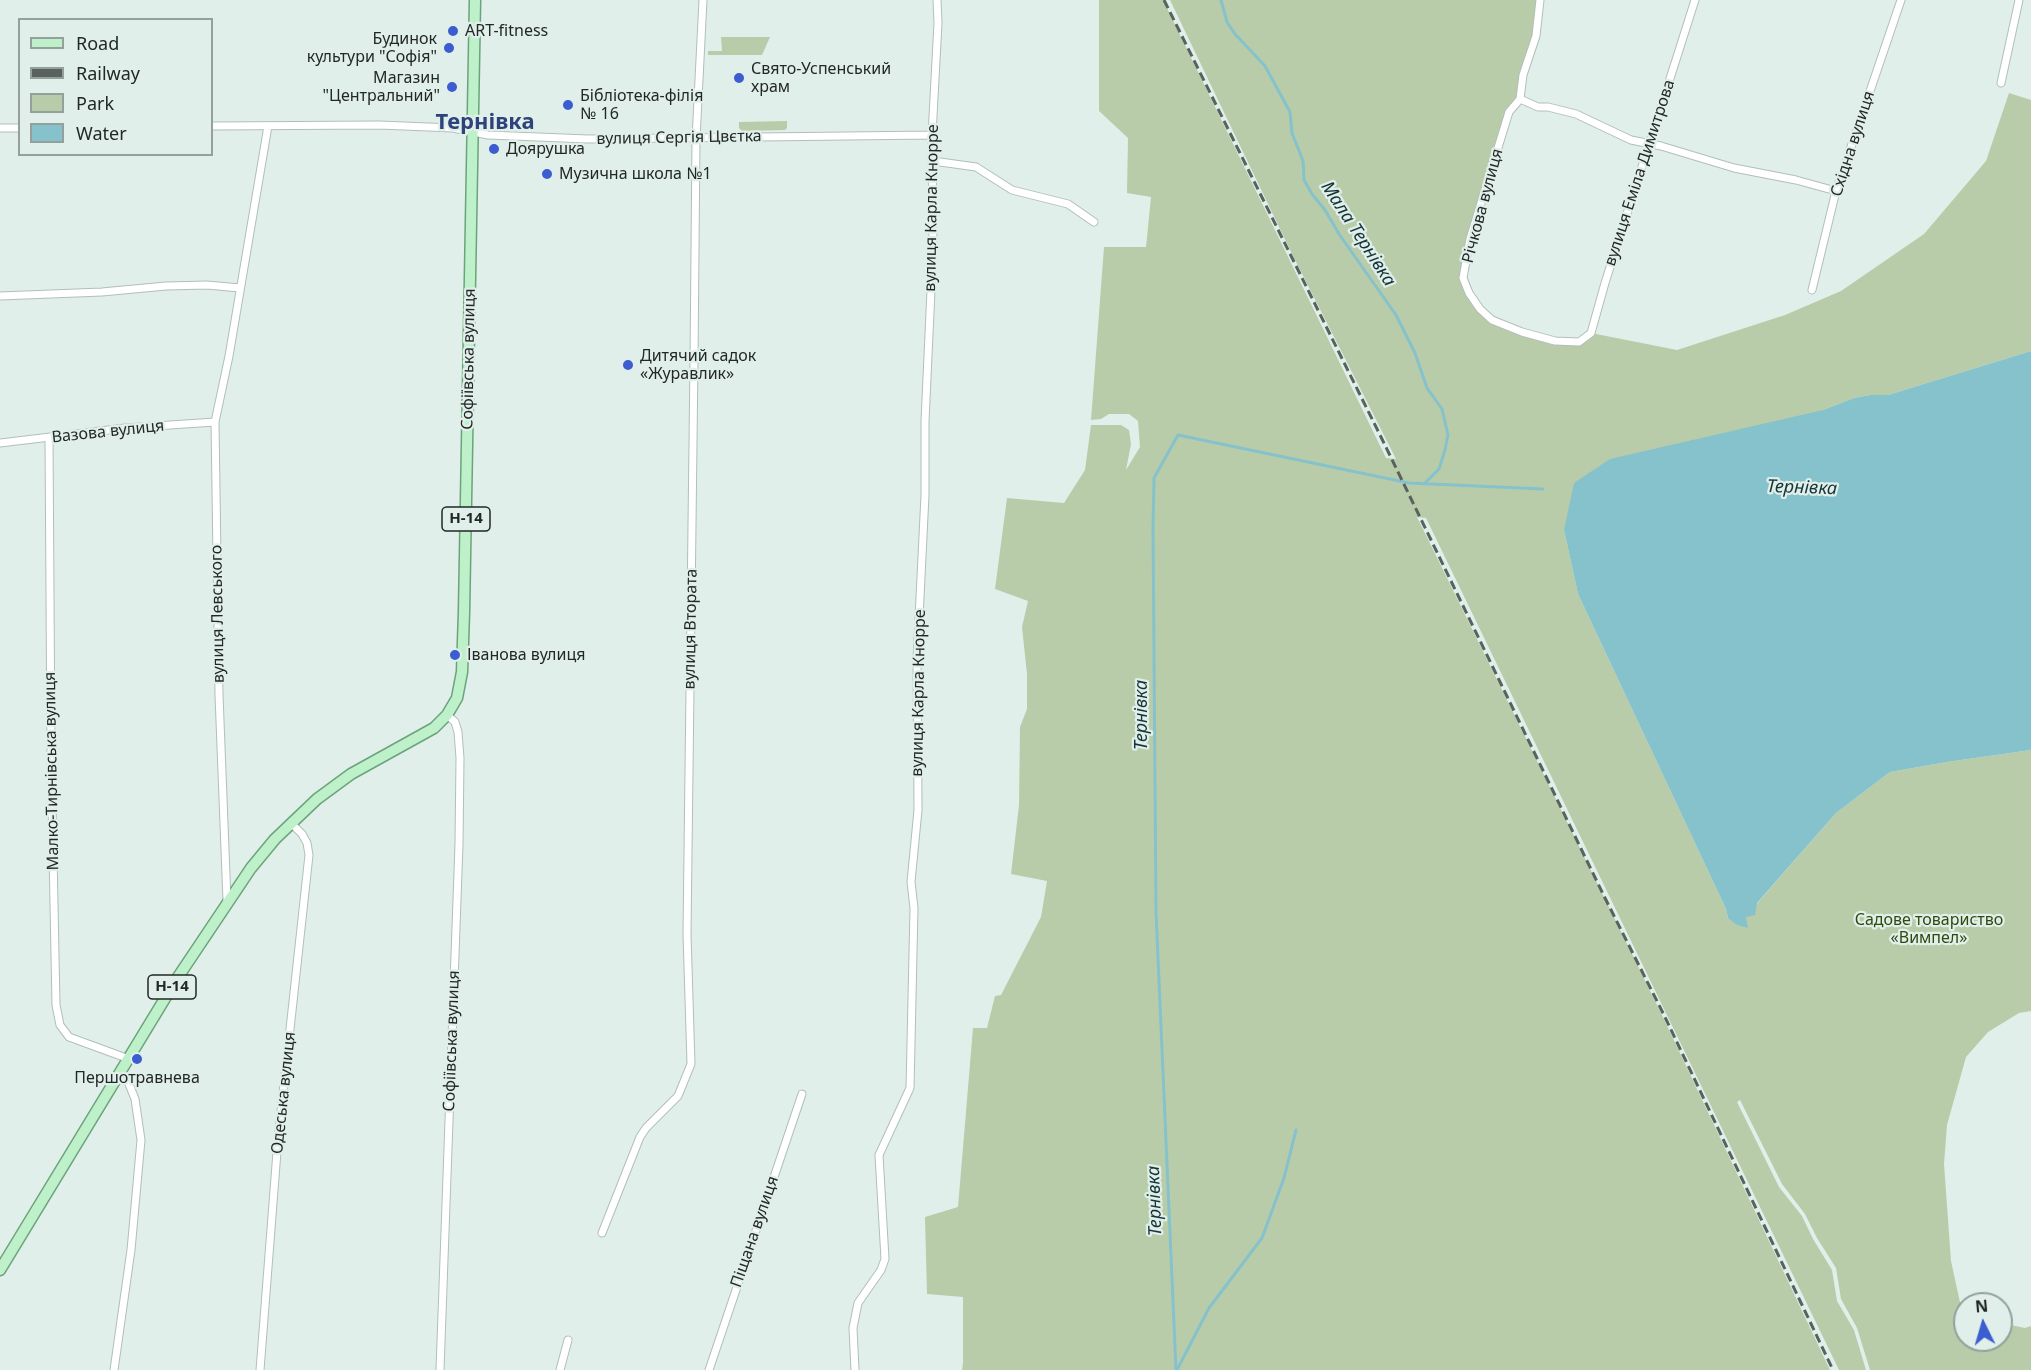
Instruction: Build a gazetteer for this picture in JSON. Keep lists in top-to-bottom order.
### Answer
{
  "streets": {
    "main road": ["Софіївська вулиця", "Н-14"],
    "street": [
      "вулиця Сергія Цвєтка",
      "Східна вулиця",
      "вулиця Еміла Димитрова",
      "Річкова вулиця",
      "вулиця Карла Кнорре",
      "Вазова вулиця",
      "вулиця Левського",
      "вулиця Втората",
      "Малко-Тирнівська вулиця",
      "Одеська вулиця",
      "Піщана вулиця"
    ]
  },
  "crossings": [
    ["вулиця Сергія Цвєтка", "вулиця Карла Кнорре"],
    ["вулиця Сергія Цвєтка", "Софіївська вулиця"],
    ["вулиця Сергія Цвєтка", "вулиця Левського"],
    ["вулиця Сергія Цвєтка", "вулиця Втората"],
    ["вулиця Еміла Димитрова", "Річкова вулиця"],
    ["Софіївська вулиця", "Н-14"],
    ["Софіївська вулиця", "вулиця Левського"],
    ["Софіївська вулиця", "Одеська вулиця"],
    ["Вазова вулиця", "вулиця Левського"],
    ["Вазова вулиця", "Малко-Тирнівська вулиця"],
    ["Н-14", "вулиця Левського"],
    ["Н-14", "Малко-Тирнівська вулиця"]
  ],
  "districts": ["Тернівка"],
  "water": ["Мала Тернівка", "Тернівка"],
  "parks": ["Садове товариство «Вимпел»"],
  "places": [
    "ART-fitness",
    "Будинок культури \"Софія\"",
    "Свято-Успенський храм",
    "Магазин \"Центральний\"",
    "Бібліотека-філія № 16",
    "Доярушка",
    "Музична школа №1",
    "Дитячий садок «Журавлик»",
    "Іванова вулиця",
    "Першотравнева"
  ],
  "legend": [
    "Road",
    "Railway",
    "Park",
    "Water"
  ],
  "north": "top"
}
